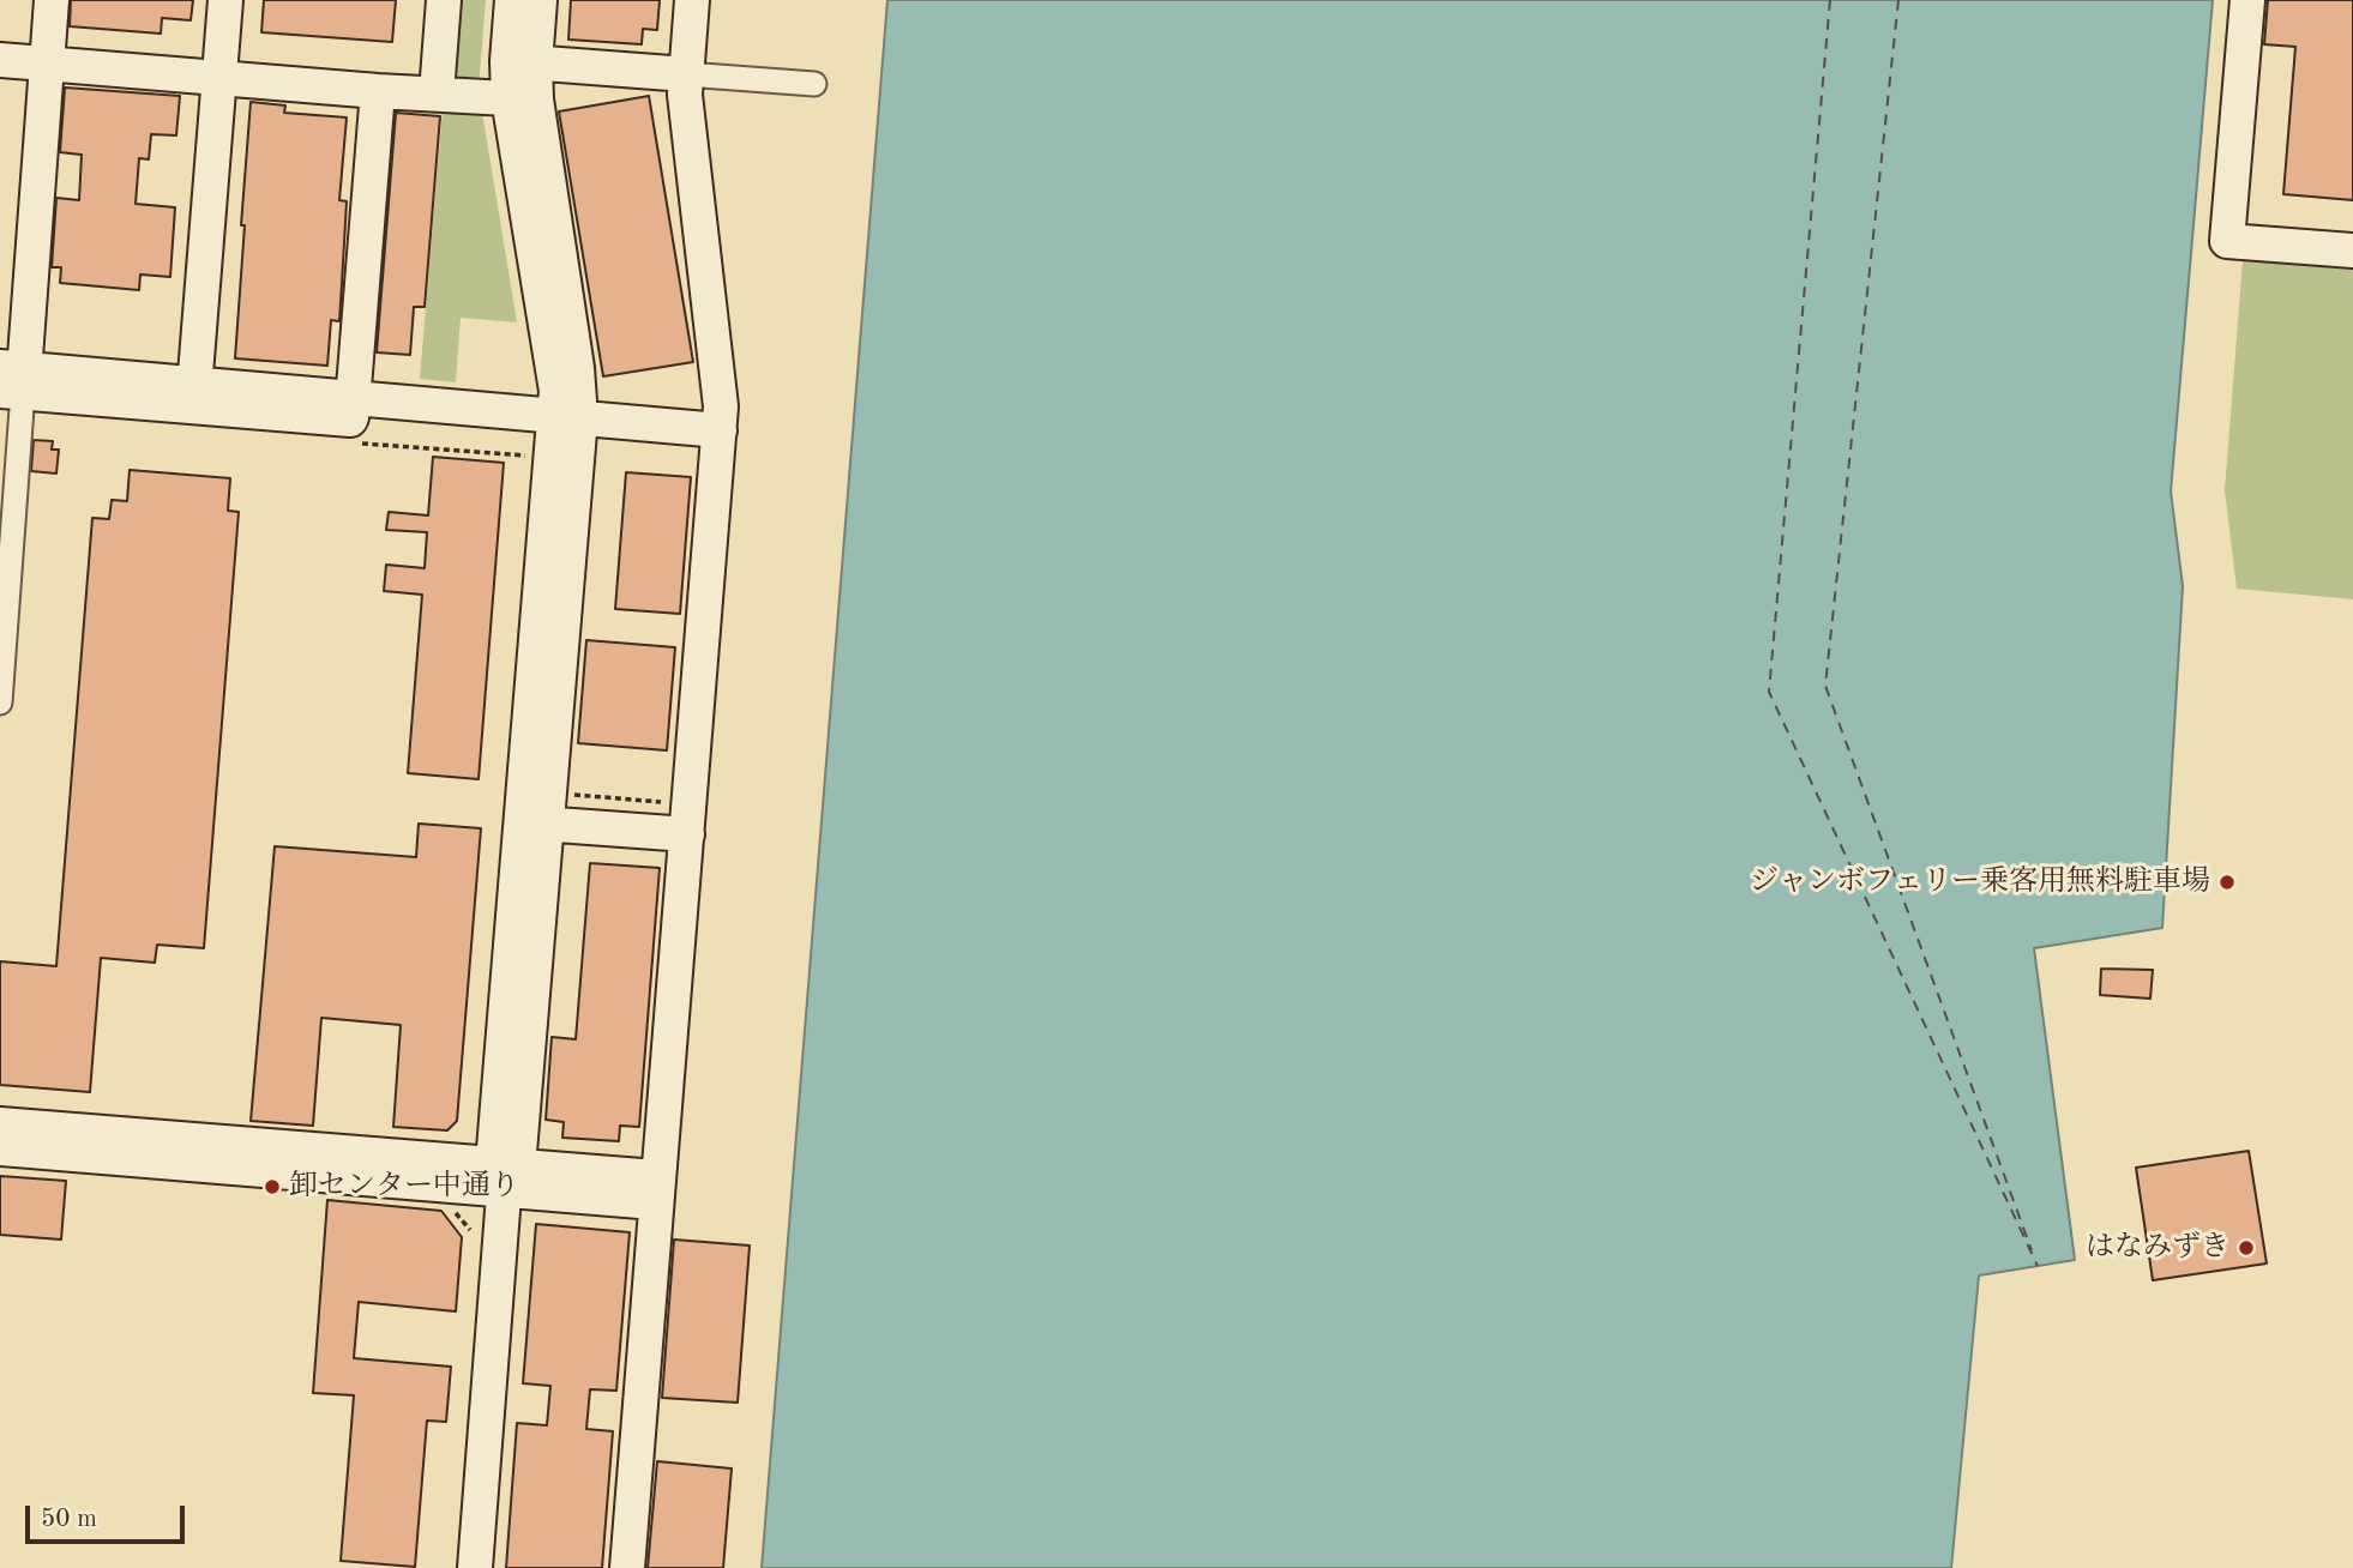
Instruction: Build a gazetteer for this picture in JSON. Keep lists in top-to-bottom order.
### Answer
{
  "places": ["ジャンボフェリー乗客用無料駐車場", "卸センター中通り", "はなみずき"],
  "scale_bar": "50 m"
}
